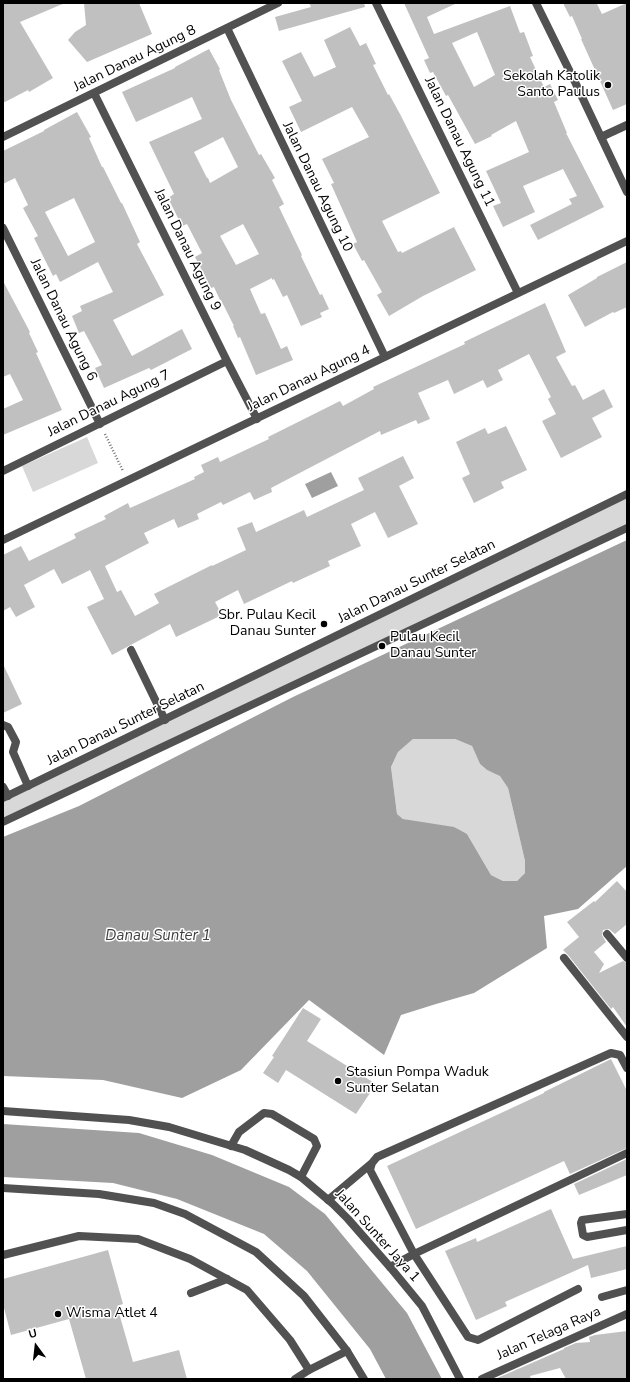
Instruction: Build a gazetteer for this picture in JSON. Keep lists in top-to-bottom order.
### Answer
{
  "streets": {
    "street": [
      "Jalan Danau Agung 8",
      "Jalan Danau Agung 11",
      "Jalan Danau Agung 10",
      "Jalan Danau Agung 9",
      "Jalan Danau Agung 6",
      "Jalan Danau Agung 4",
      "Jalan Danau Agung 7",
      "Jalan Danau Sunter Selatan",
      "Jalan Sunter Jaya 1",
      "Jalan Telaga Raya"
    ]
  },
  "crossings": [
    ["Jalan Danau Agung 8", "Jalan Danau Agung 10"],
    ["Jalan Danau Agung 8", "Jalan Danau Agung 9"],
    ["Jalan Danau Agung 11", "Jalan Danau Agung 4"],
    ["Jalan Danau Agung 10", "Jalan Danau Agung 4"],
    ["Jalan Danau Agung 9", "Jalan Danau Agung 4"],
    ["Jalan Danau Agung 9", "Jalan Danau Agung 7"],
    ["Jalan Danau Agung 6", "Jalan Danau Agung 7"]
  ],
  "water": ["Danau Sunter 1"],
  "places": [
    "Sekolah Katolik Santo Paulus",
    "Sbr. Pulau Kecil Danau Sunter",
    "Pulau Kecil Danau Sunter",
    "Stasiun Pompa Waduk Sunter Selatan",
    "Wisma Atlet 4"
  ],
  "north": "top"
}
